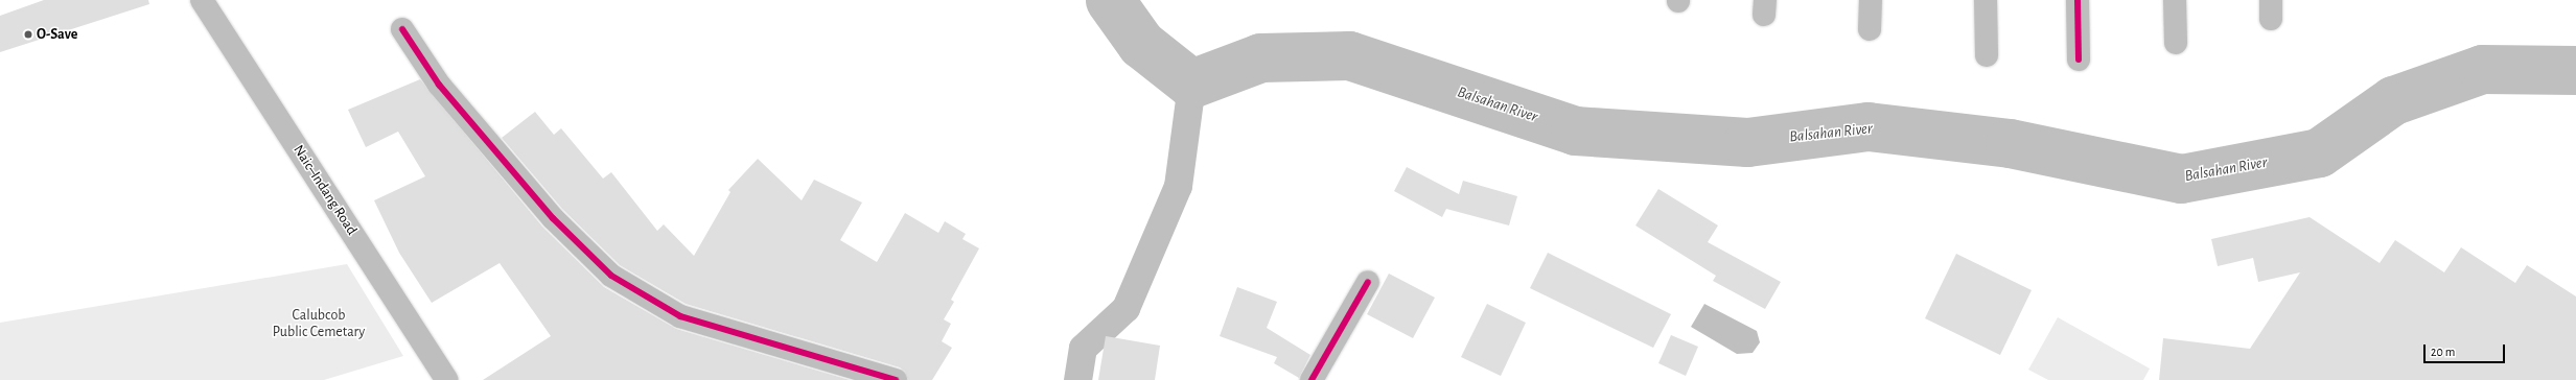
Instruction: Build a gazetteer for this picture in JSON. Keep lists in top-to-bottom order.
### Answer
{
  "streets": {
    "street": ["Naic–Indang Road"]
  },
  "water": ["Balsahan River"],
  "parks": ["Calubcob Public Cemetary"],
  "places": ["O-Save"],
  "scale_bar": "20 m"
}
